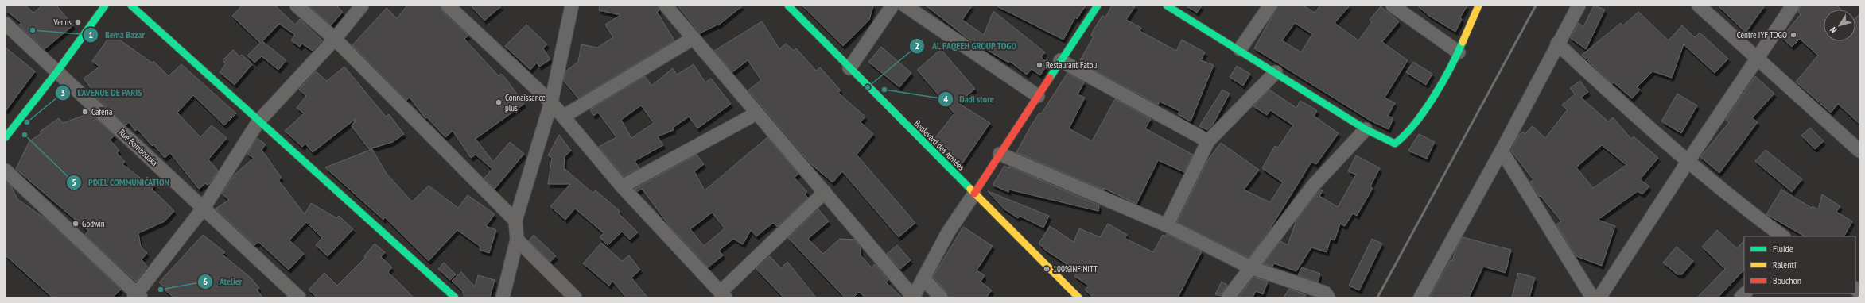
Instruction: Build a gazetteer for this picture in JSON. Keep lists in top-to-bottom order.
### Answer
{
  "streets": {
    "street": ["Boulevard des Armées", "Rue Bombouaka"]
  },
  "places": [
    "Venus",
    "Ilema Bazar",
    "Centre IYF TOGO",
    "Restaurant Fatou",
    "AL FAQEEH GROUP TOGO",
    "Dadi store",
    "Connaissance plus",
    "Caféria",
    "L'AVENUE DE PARIS",
    "PIXEL COMMUNICATION",
    "Godwin",
    "100%INFINITT",
    "Atelier"
  ],
  "legend": ["Fluide", "Ralenti", "Bouchon"],
  "north": "bottom left"
}
